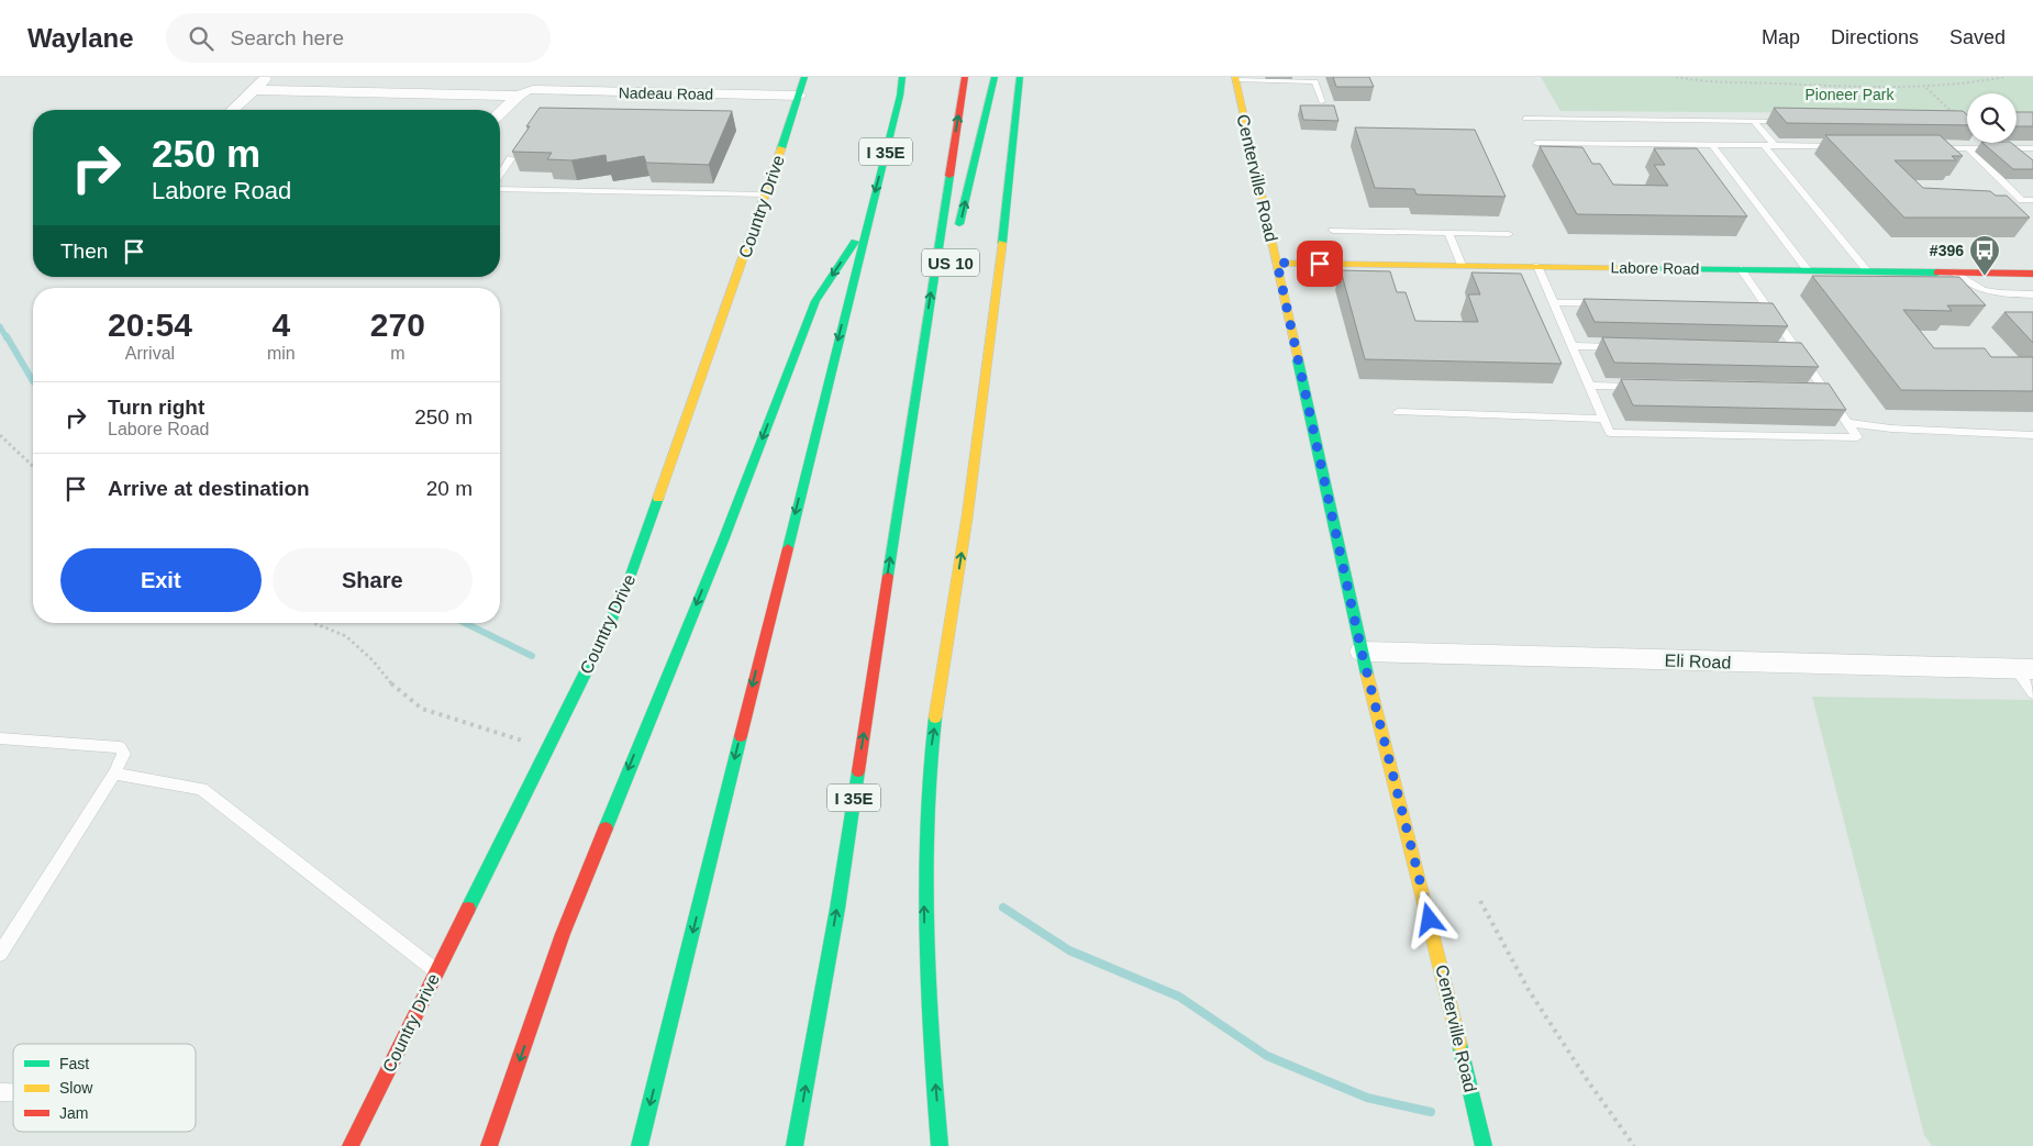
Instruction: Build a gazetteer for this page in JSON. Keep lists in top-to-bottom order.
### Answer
{
  "streets": {
    "main road": [
      "I 35E",
      "Centerville Road",
      "Country Drive",
      "US 10",
      "Labore Road"
    ],
    "street": ["Nadeau Road", "Eli Road"]
  },
  "crossings": [
    ["Nadeau Road", "Country Drive"],
    ["I 35E", "US 10"],
    ["Centerville Road", "Labore Road"],
    ["Centerville Road", "Eli Road"]
  ],
  "parks": ["Pioneer Park"],
  "places": {
    "bus stop": ["#396"]
  },
  "legend": ["Fast", "Slow", "Jam"],
  "page": {
    "header": "Waylane",
    "search": "Search here",
    "nav": ["Map", "Directions", "Saved"],
    "turn": ["250 m", "Labore Road"],
    "then": "Then",
    "eta": [
      "20:54",
      "Arrival",
      "4",
      "min",
      "270",
      "m"
    ],
    "list": [
      {
        "name": "Turn right",
        "note": "Labore Road",
        "value": "250 m"
      },
      {
        "name": "Arrive at destination",
        "value": "20 m"
      }
    ],
    "buttons": ["Exit", "Share"]
  }
}
